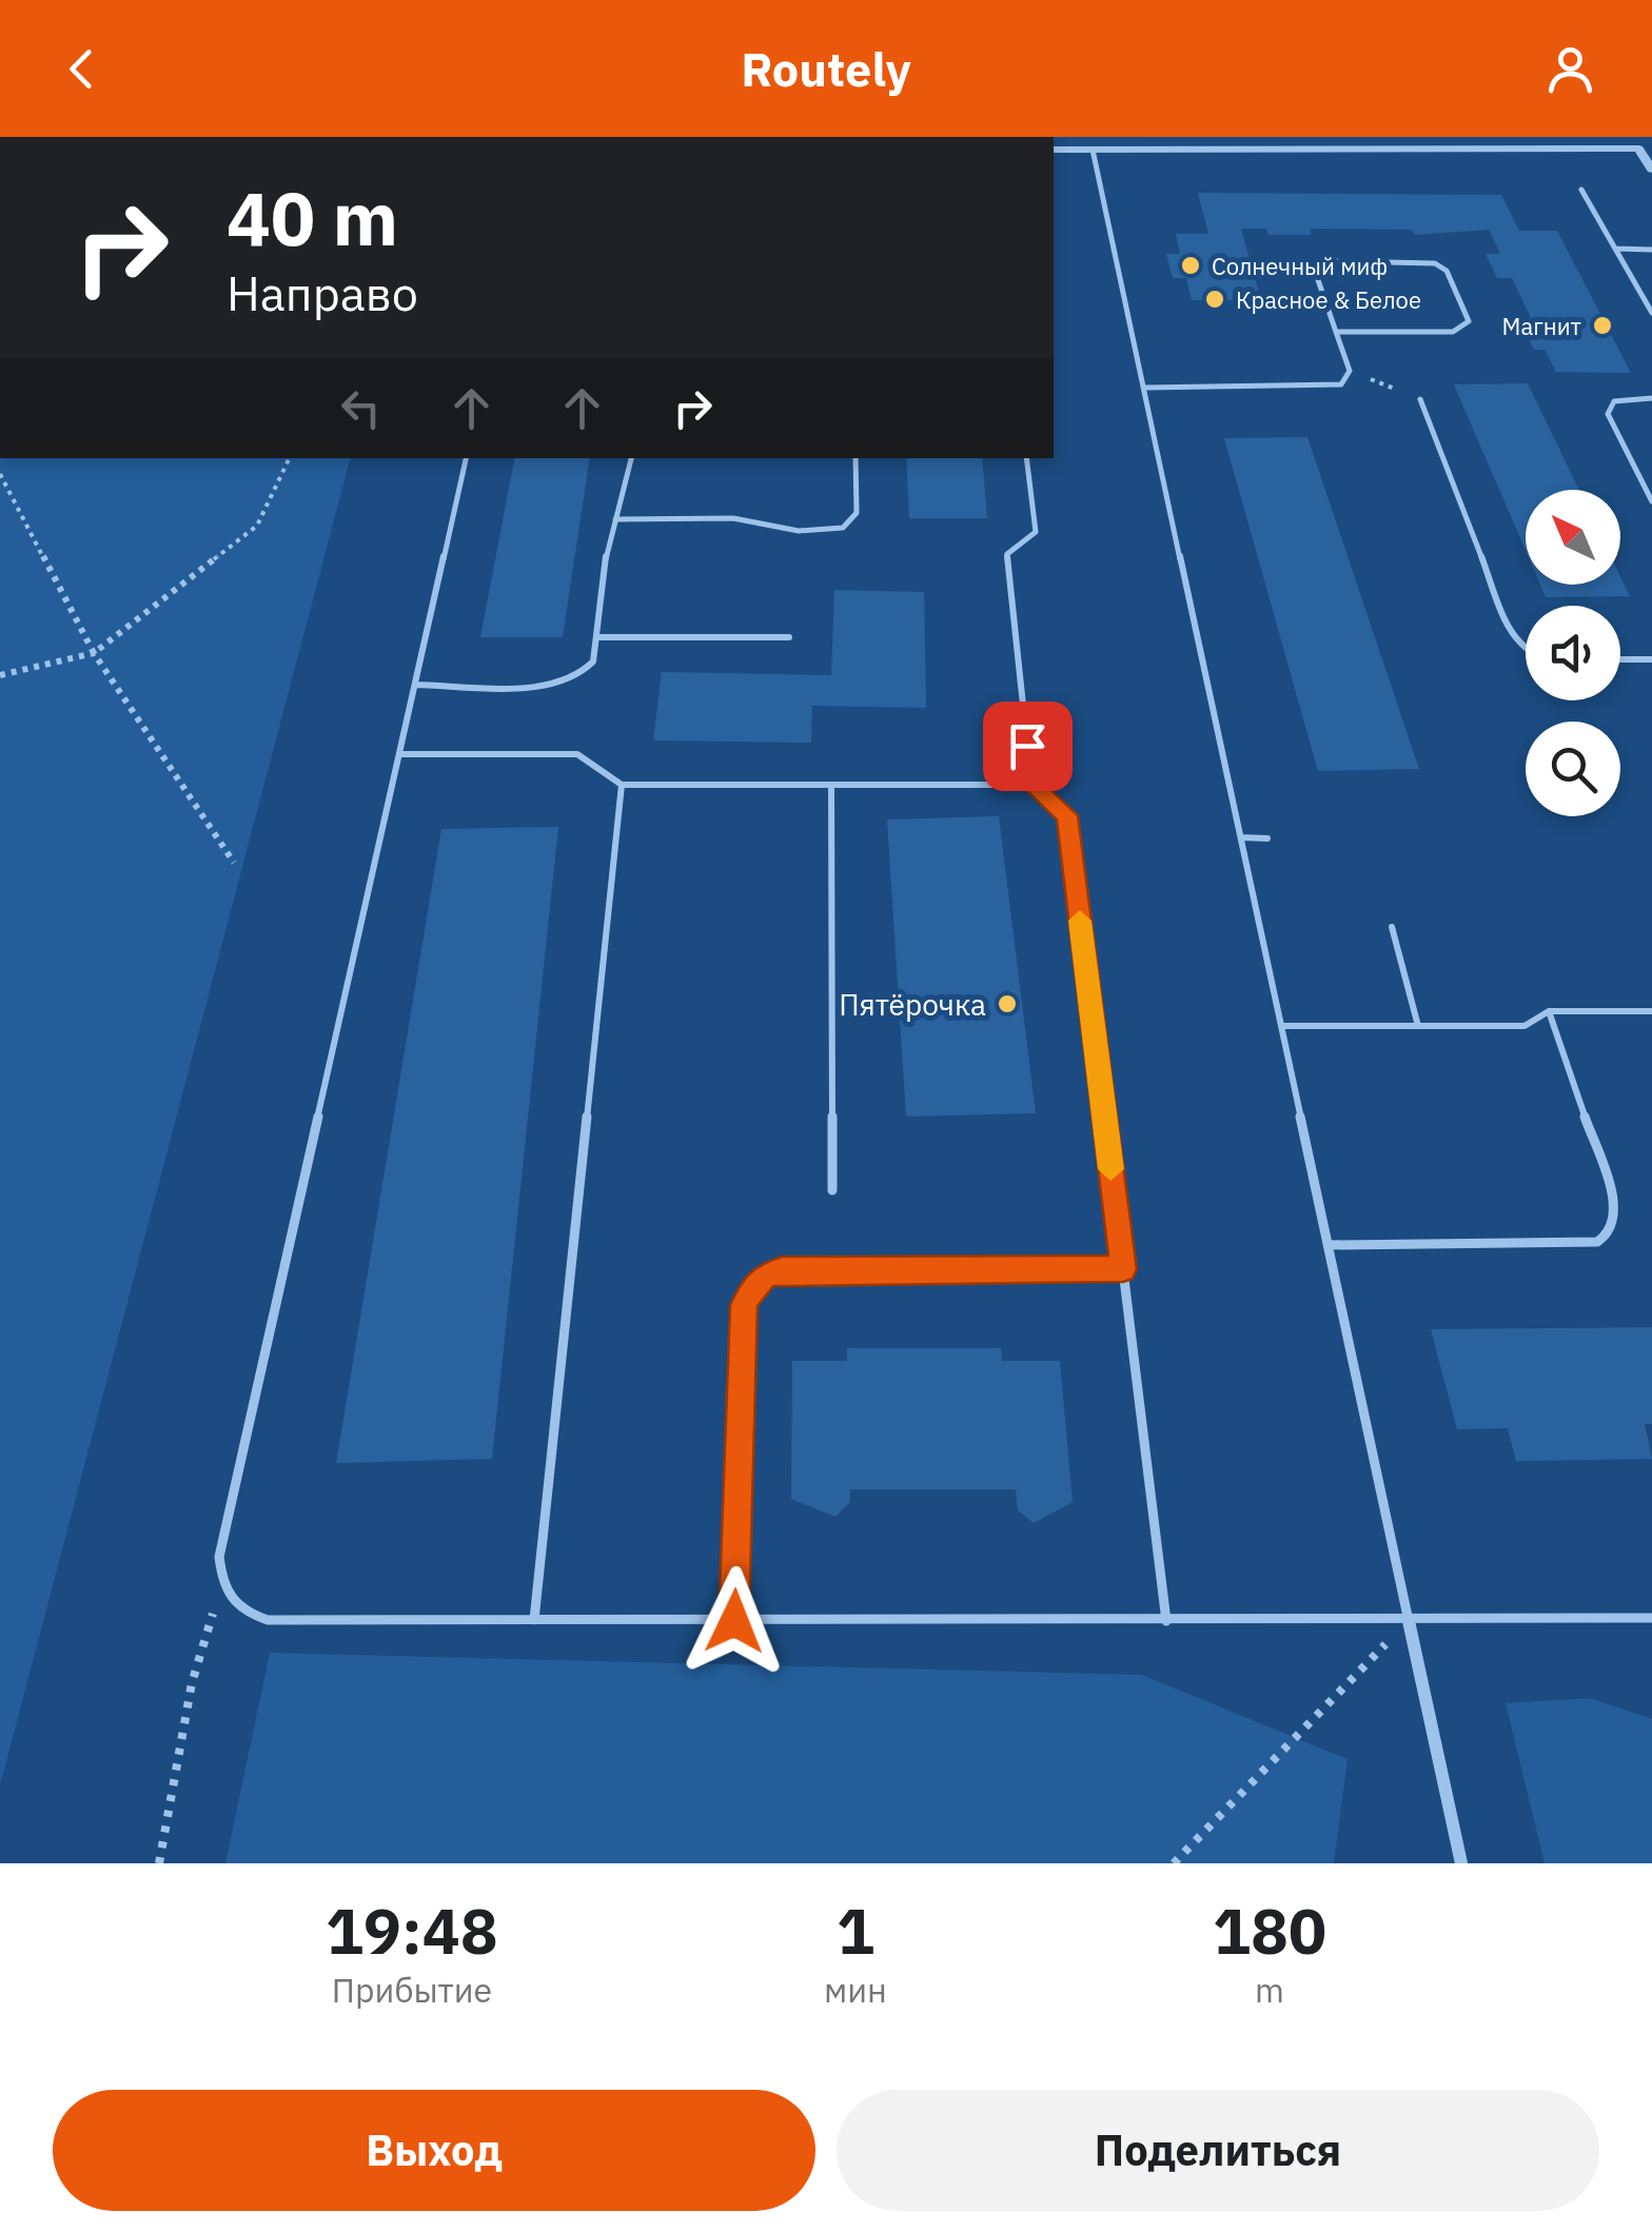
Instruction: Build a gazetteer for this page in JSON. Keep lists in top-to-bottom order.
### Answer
{
  "places": [
    "Солнечный миф",
    "Красное & Белое",
    "Магнит",
    "Пятёрочка"
  ],
  "north": "top left",
  "page": {
    "header": "Routely",
    "turn": ["40 m", "Направо"],
    "eta": [
      "19:48",
      "Прибытие",
      "1",
      "мин",
      "180",
      "m"
    ],
    "buttons": ["Выход", "Поделиться"]
  }
}
